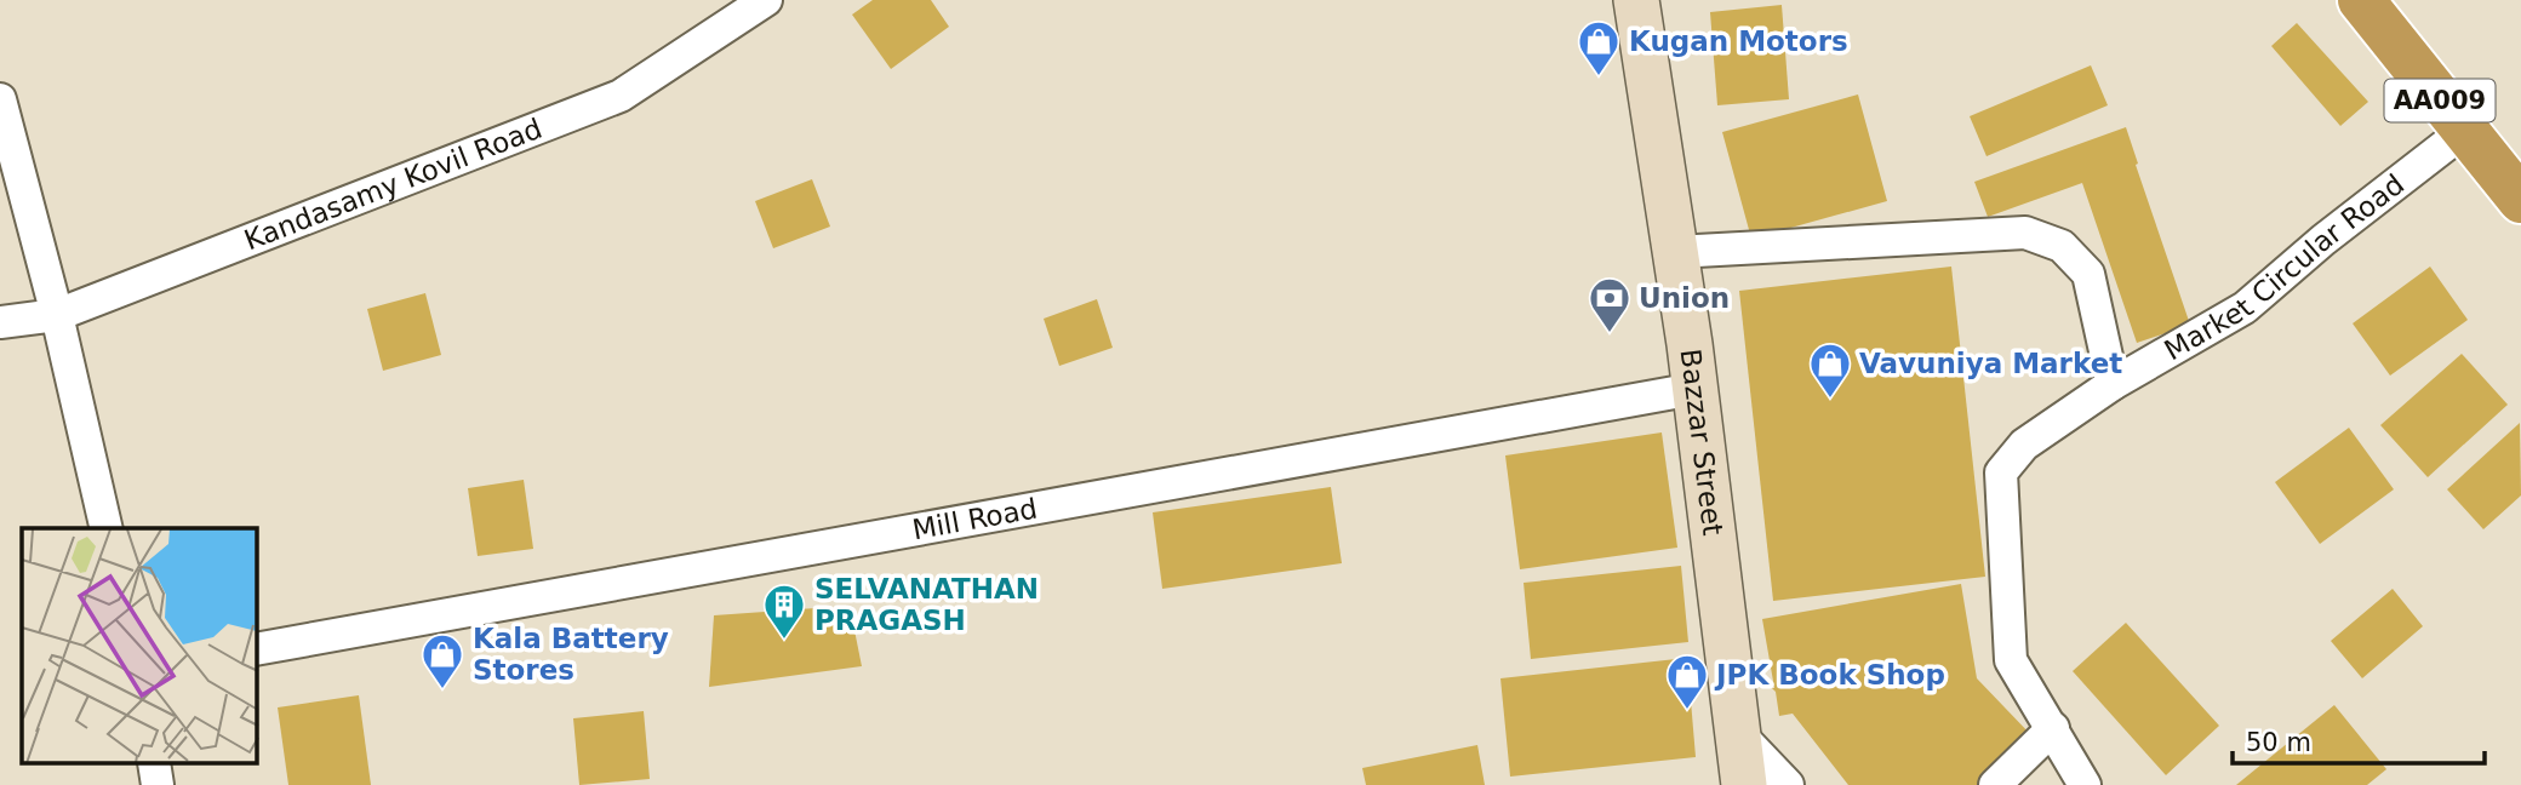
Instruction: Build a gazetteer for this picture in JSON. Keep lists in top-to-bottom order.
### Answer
{
  "streets": {
    "highway": ["AA009"],
    "main road": ["Bazzar Street"],
    "street": ["Kandasamy Kovil Road", "Market Circular Road", "Mill Road"]
  },
  "crossings": [
    ["AA009", "Market Circular Road"],
    ["Bazzar Street", "Mill Road"]
  ],
  "places": {
    "shop": [
      "Kugan Motors",
      "Vavuniya Market",
      "Kala Battery Stores",
      "JPK Book Shop"
    ],
    "bank": ["Union"],
    "building": ["SELVANATHAN PRAGASH"]
  },
  "scale_bar": "50 m"
}
